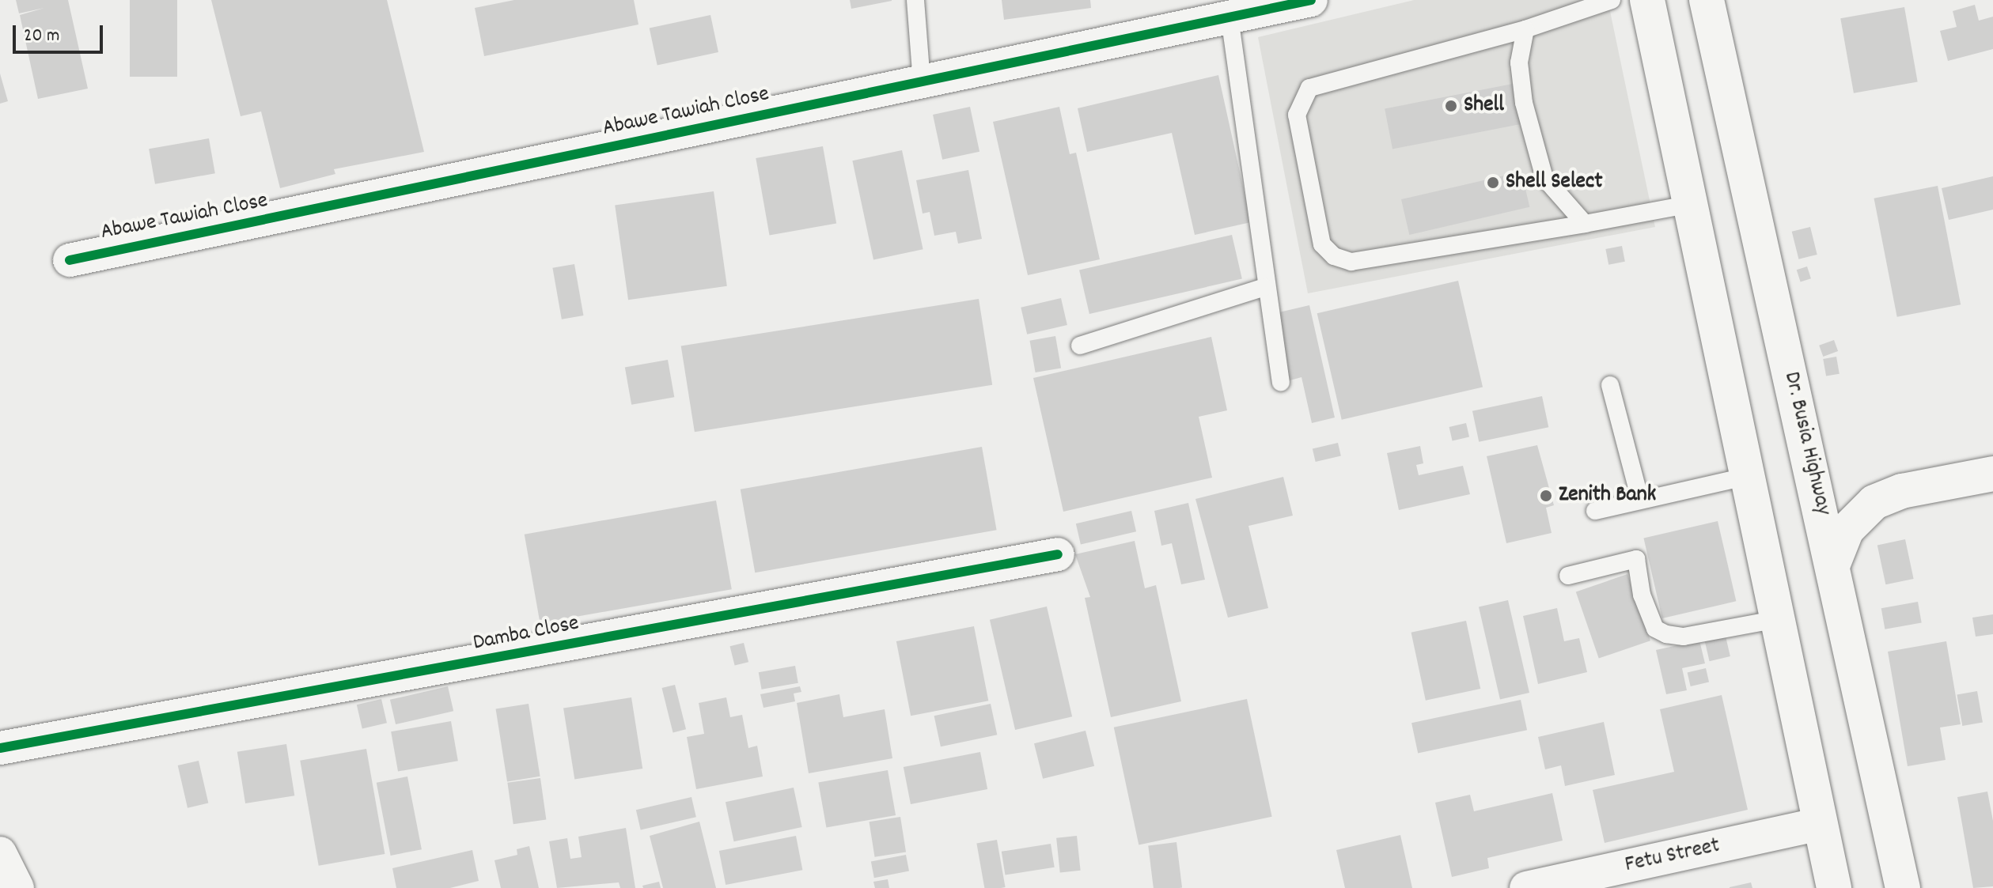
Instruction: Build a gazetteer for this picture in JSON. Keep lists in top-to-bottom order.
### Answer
{
  "streets": {
    "main road": ["Dr. Busia Highway"],
    "street": ["Abawe Tawiah Close", "Damba Close", "Fetu Street"]
  },
  "places": ["Shell", "Shell Select", "Zenith Bank"],
  "scale_bar": "20 m"
}
